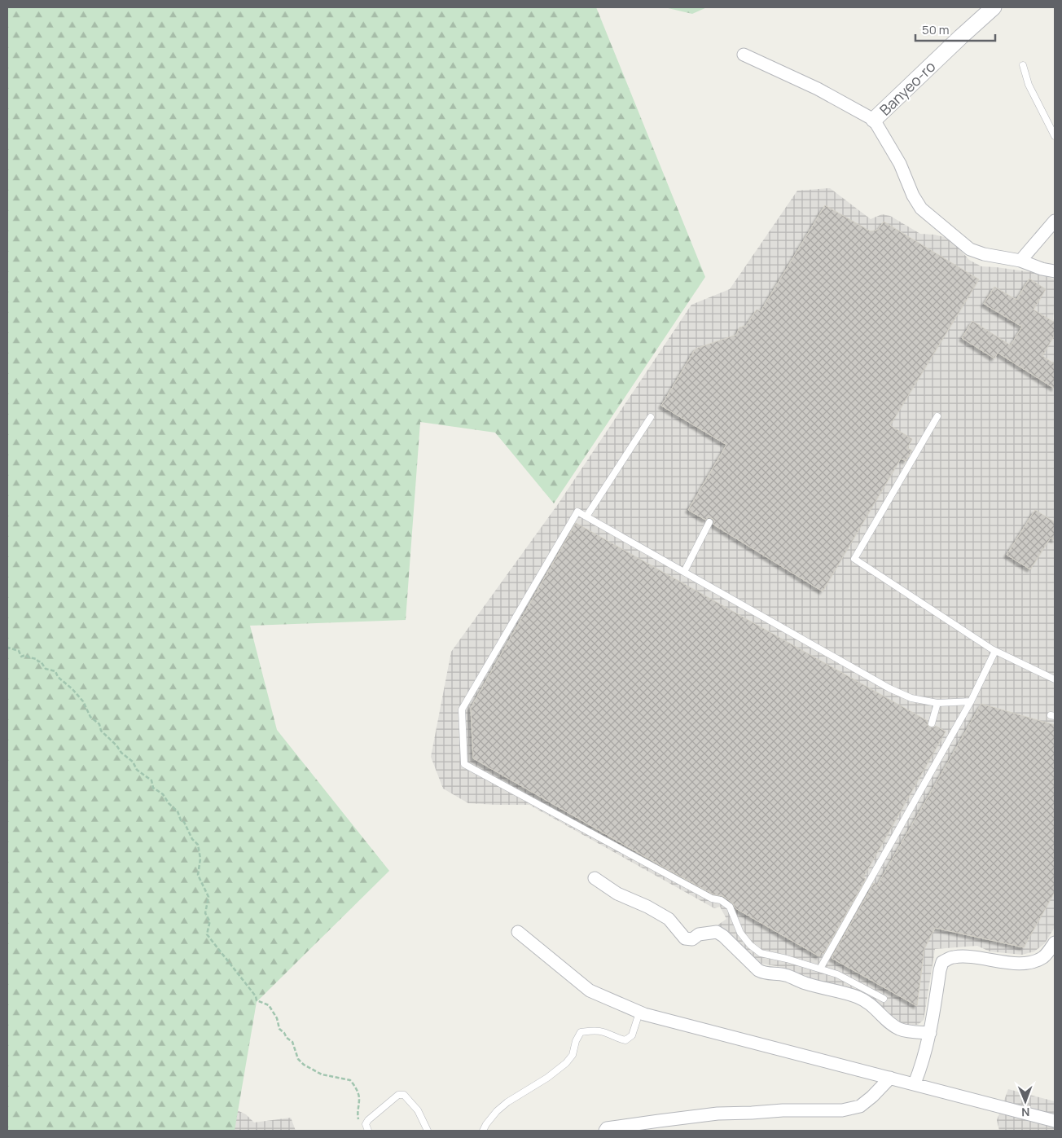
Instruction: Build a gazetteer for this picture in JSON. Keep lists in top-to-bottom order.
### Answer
{
  "streets": {
    "street": ["Banyeo-ro"]
  },
  "scale_bar": "50 m",
  "north": "bottom"
}
